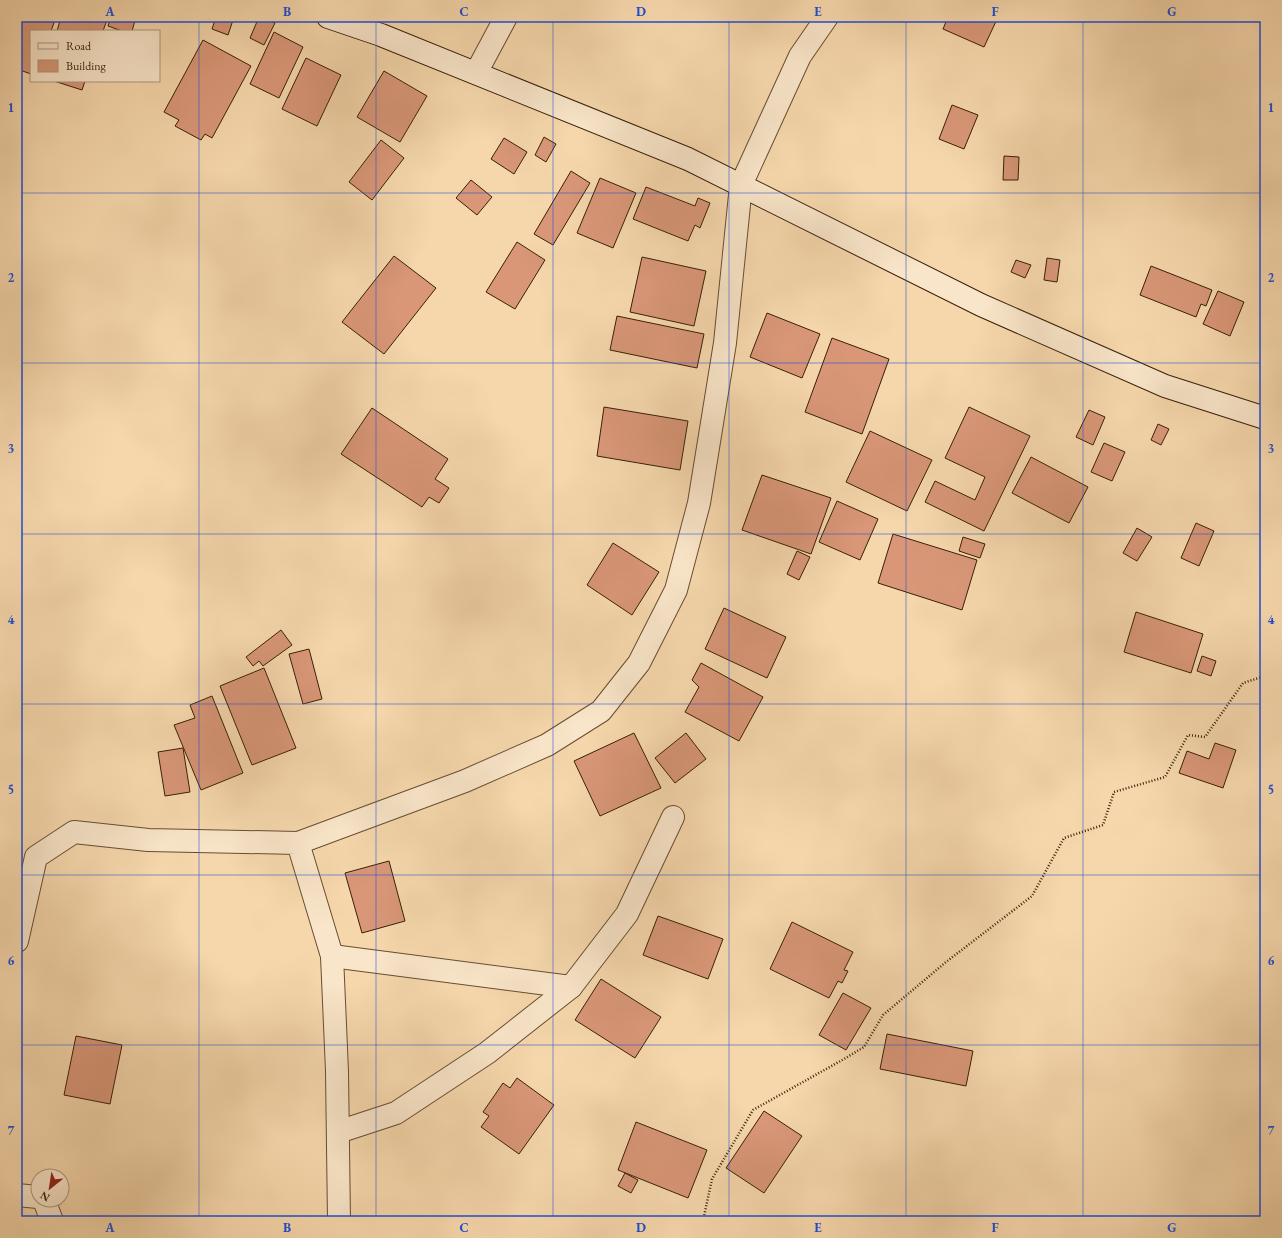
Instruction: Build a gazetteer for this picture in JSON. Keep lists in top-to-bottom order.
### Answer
{
  "legend": ["Road", "Building"],
  "north": "bottom left",
  "grid": {
    "columns": [
      "A",
      "B",
      "C",
      "D",
      "E",
      "F",
      "G"
    ],
    "rows": [
      "1",
      "2",
      "3",
      "4",
      "5",
      "6",
      "7"
    ]
  }
}
